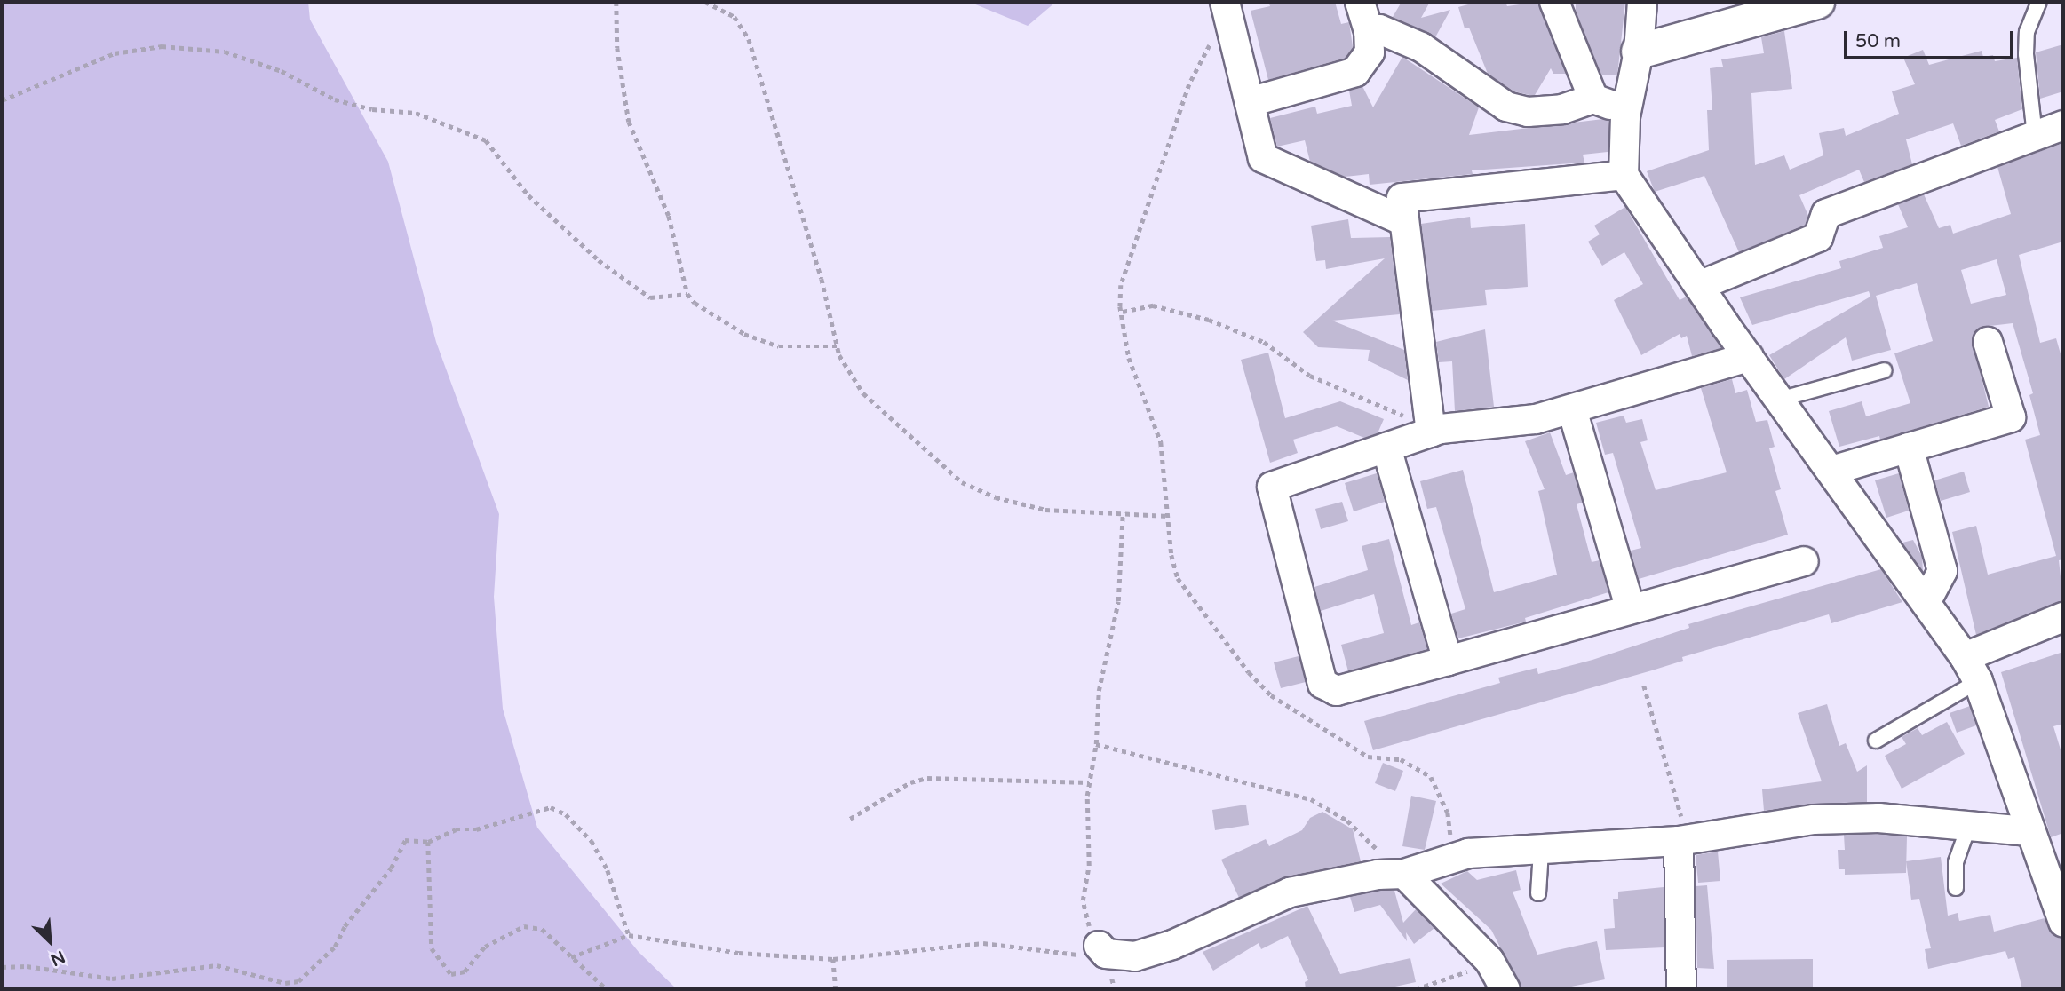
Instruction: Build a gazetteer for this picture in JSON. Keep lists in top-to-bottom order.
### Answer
{
  "scale_bar": "50 m",
  "north": "bottom right"
}
